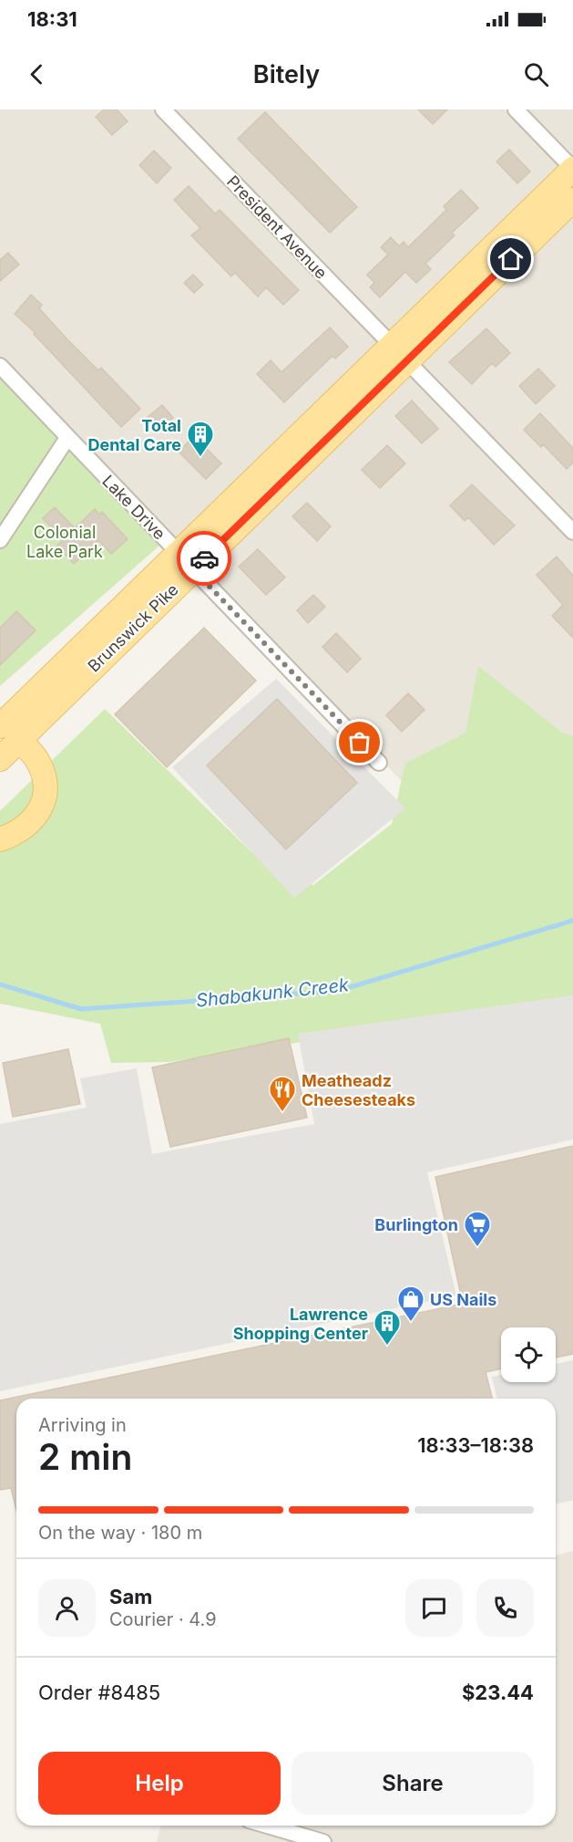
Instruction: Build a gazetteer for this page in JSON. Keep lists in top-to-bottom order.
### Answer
{
  "streets": {
    "main road": ["Brunswick Pike"],
    "street": ["President Avenue", "Lake Drive"]
  },
  "crossings": [
    ["President Avenue", "Brunswick Pike"],
    ["Lake Drive", "Brunswick Pike"]
  ],
  "water": ["Shabakunk Creek"],
  "parks": ["Colonial Lake Park"],
  "places": {
    "building": ["Total Dental Care", "Lawrence Shopping Center"],
    "restaurant": ["Meatheadz Cheesesteaks"],
    "supermarket": ["Burlington"],
    "shop": ["US Nails"]
  },
  "page": {
    "status": "18:31",
    "header": "Bitely",
    "heading": ["2 min", "Arriving in", "18:33–18:38"],
    "panel": [
      "Sam",
      "Courier · 4.9",
      "Order #8485",
      "$23.44"
    ],
    "bar": "On the way · 180 m",
    "buttons": ["Help", "Share"]
  }
}
